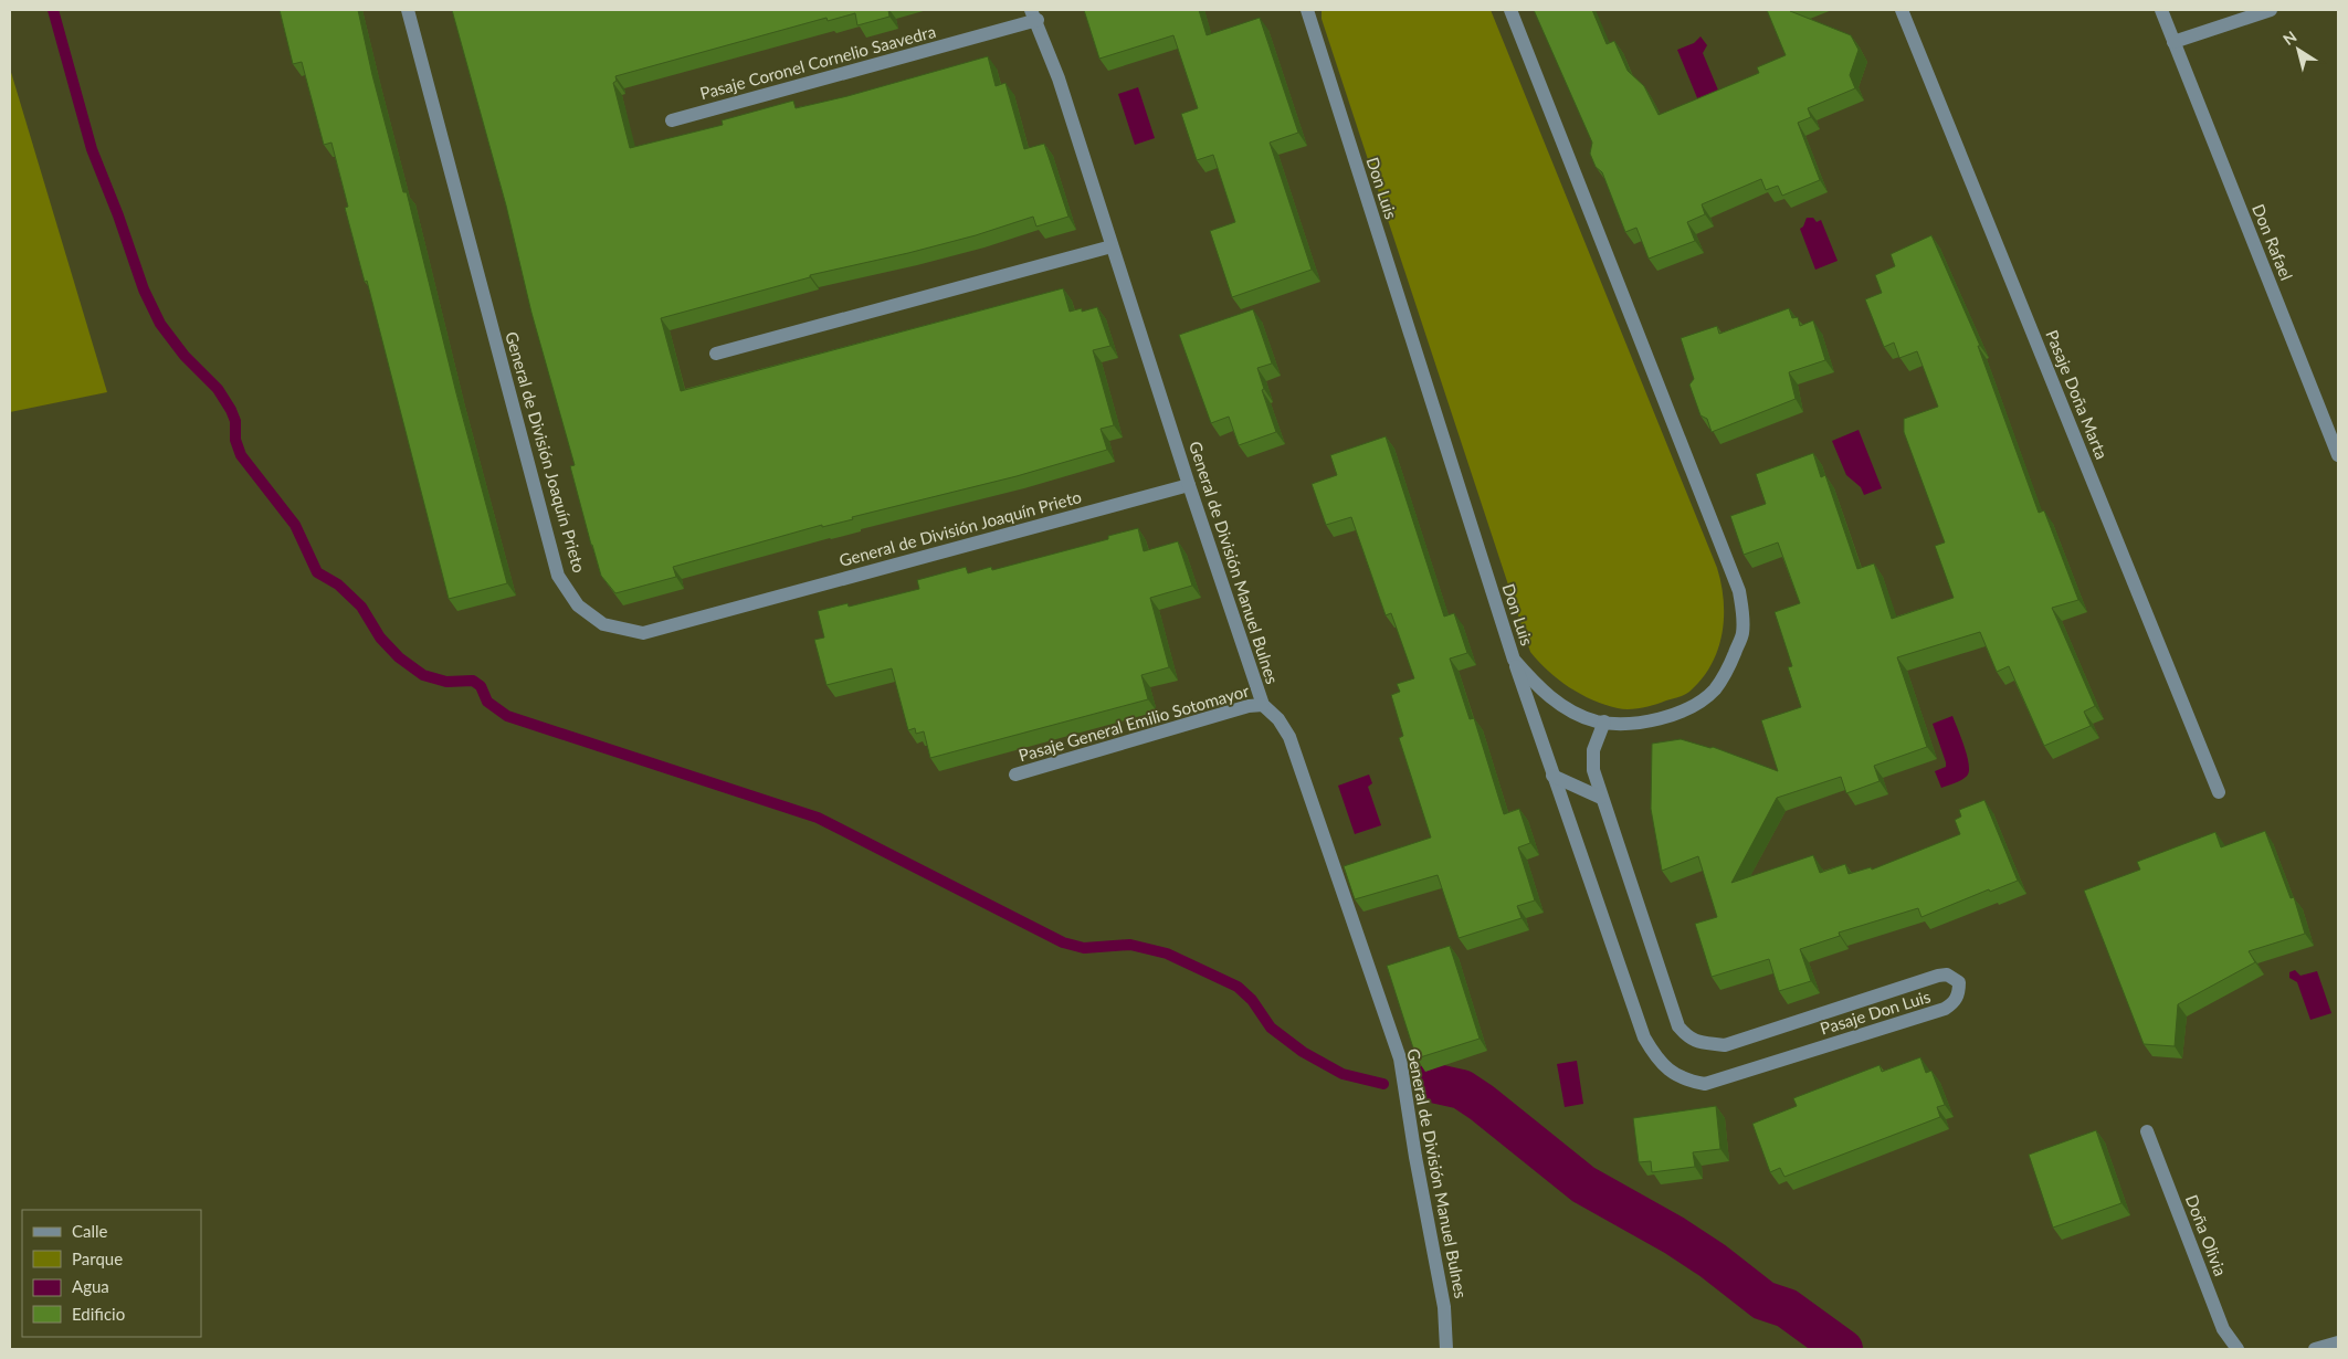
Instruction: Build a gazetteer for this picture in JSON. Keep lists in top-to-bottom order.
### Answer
{
  "streets": {
    "street": [
      "Pasaje Coronel Cornelio Saavedra",
      "Don Luis",
      "Don Rafael",
      "Pasaje Doña Marta",
      "General de División Joaquín Prieto",
      "General de División Manuel Bulnes",
      "Pasaje General Emilio Sotomayor",
      "Pasaje Don Luis",
      "Doña Olivia"
    ]
  },
  "crossings": [
    ["Pasaje Coronel Cornelio Saavedra", "General de División Manuel Bulnes"],
    ["Don Luis", "Pasaje Don Luis"],
    ["General de División Joaquín Prieto", "General de División Manuel Bulnes"],
    ["General de División Manuel Bulnes", "Pasaje General Emilio Sotomayor"]
  ],
  "legend": [
    "Calle",
    "Parque",
    "Agua",
    "Edificio"
  ],
  "north": "top left"
}
